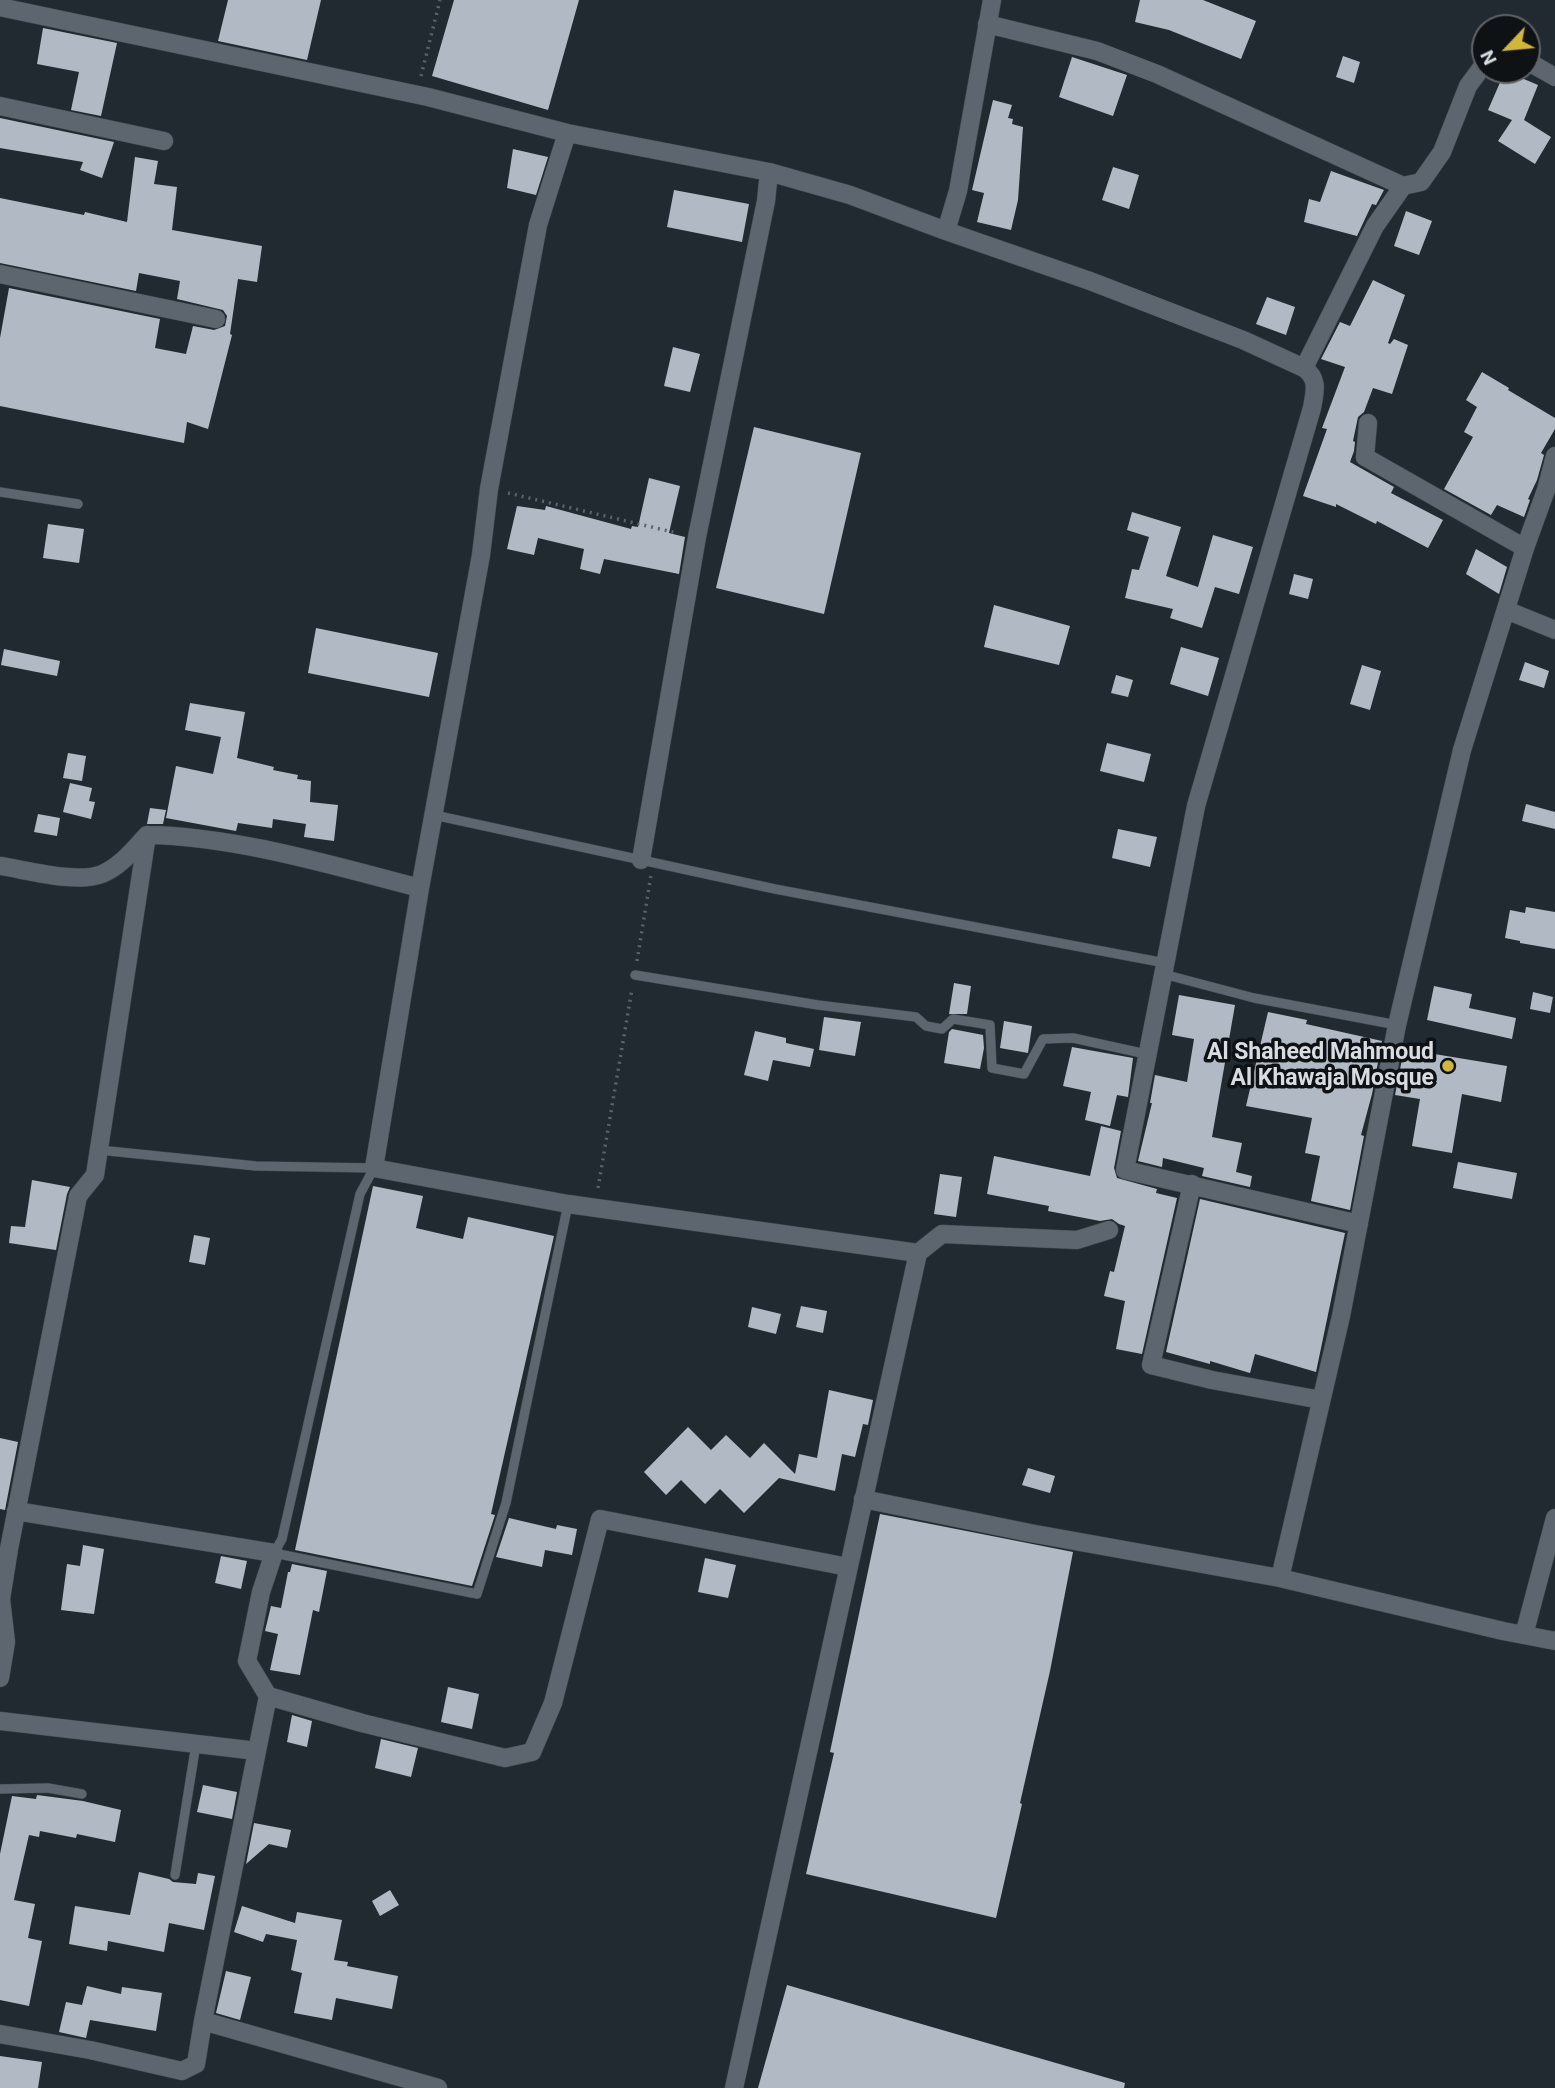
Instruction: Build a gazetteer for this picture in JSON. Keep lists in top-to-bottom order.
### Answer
{
  "places": ["Al Shaheed Mahmoud Al Khawaja Mosque"],
  "north": "bottom left"
}
